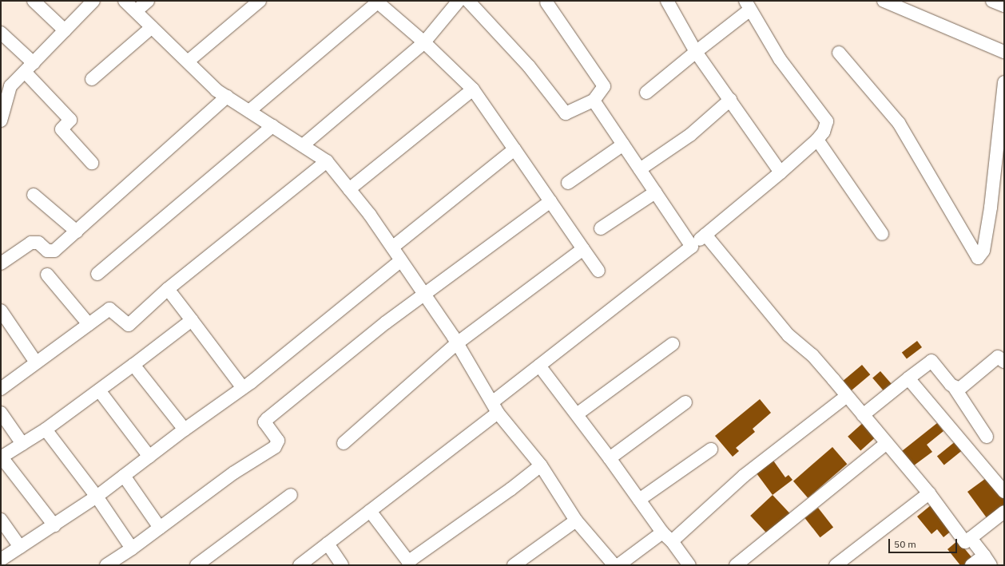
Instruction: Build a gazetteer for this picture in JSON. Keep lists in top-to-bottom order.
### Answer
{
  "scale_bar": "50 m"
}
